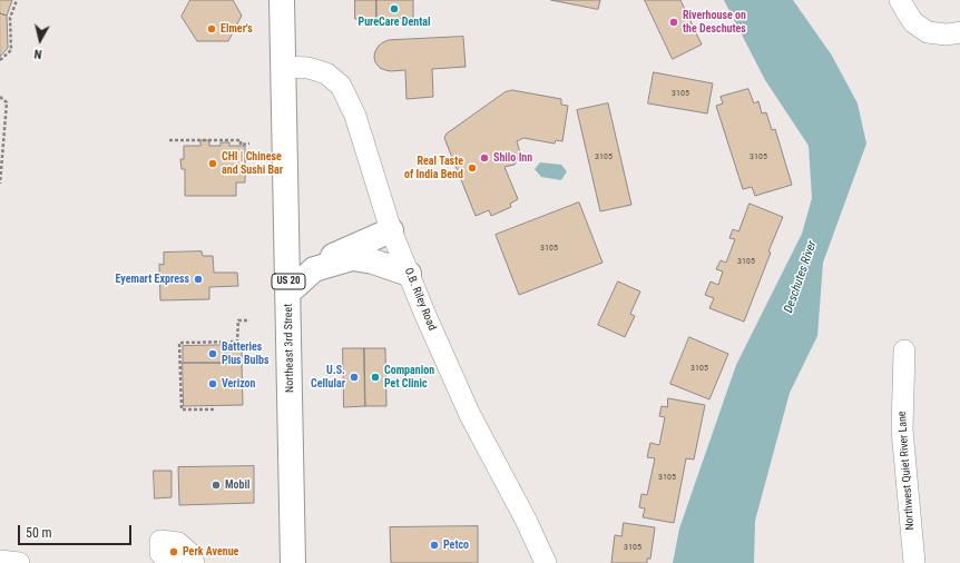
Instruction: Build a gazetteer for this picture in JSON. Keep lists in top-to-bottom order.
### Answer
{
  "streets": {
    "main road": ["US 20", "Northeast 3rd Street"],
    "street": ["O.B. Riley Road", "Northwest Quiet River Lane"]
  },
  "crossings": [
    ["O.B. Riley Road", "Northeast 3rd Street"]
  ],
  "water": ["Deschutes River"],
  "places": [
    "PureCare Dental",
    "Riverhouse on the Deschutes",
    "Elmer's",
    "Shilo Inn",
    "CHI | Chinese and Sushi Bar",
    "Real Taste of India Bend",
    "Eyemart Express",
    "Batteries Plus Bulbs",
    "U.S. Cellular",
    "Companion Pet Clinic",
    "Verizon",
    "Mobil",
    "Petco",
    "Perk Avenue"
  ],
  "house_numbers": [
    "3105",
    "3105",
    "3105",
    "3105",
    "3105",
    "3105",
    "3105",
    "3105"
  ],
  "scale_bar": "50 m",
  "north": "bottom"
}
